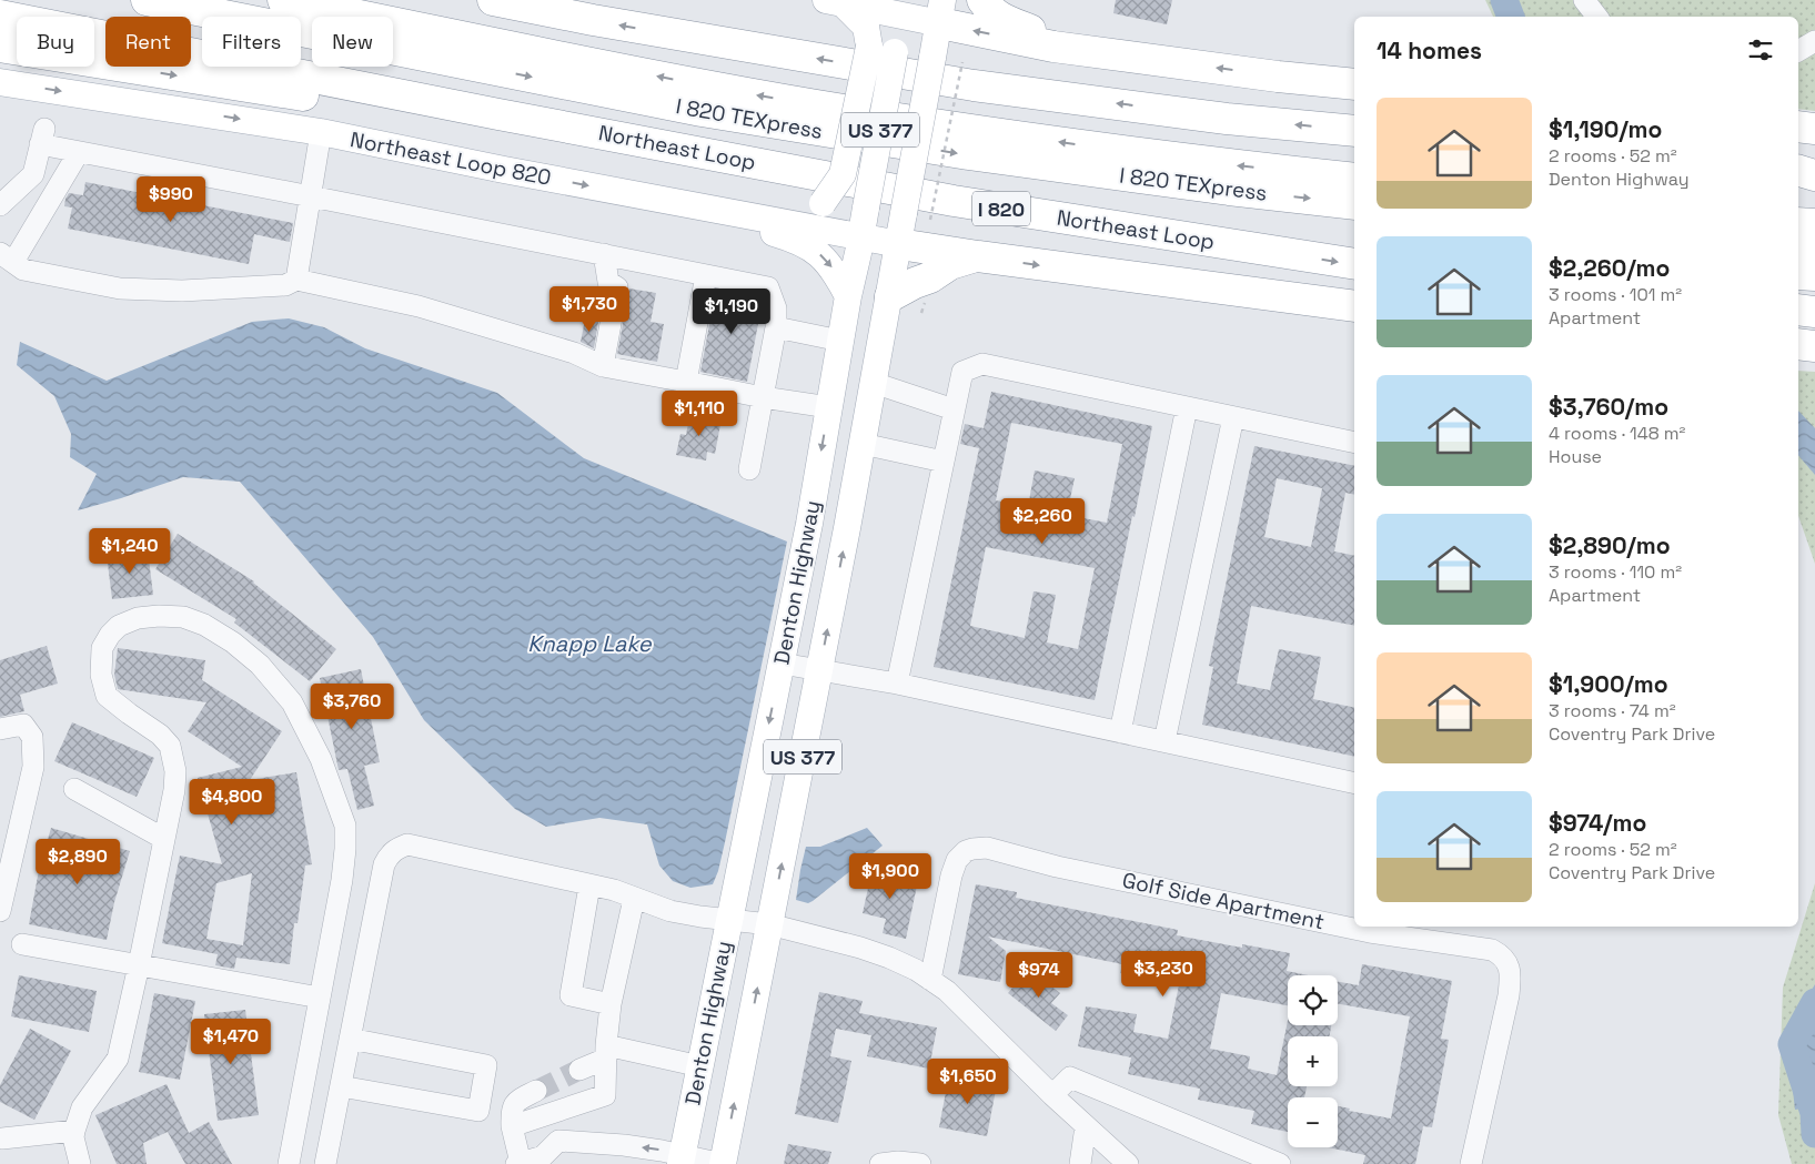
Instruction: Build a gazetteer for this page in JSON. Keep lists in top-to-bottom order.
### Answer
{
  "streets": {
    "highway": ["I 820 TEXpress", "Northeast Loop", "I 820"],
    "main road": ["US 377", "Northeast Loop 820", "Denton Highway"],
    "street": ["Golf Side Apartment"]
  },
  "crossings": [
    ["Northeast Loop 820", "Denton Highway"]
  ],
  "one_way": ["Northeast Loop 820"],
  "water": ["Knapp Lake"],
  "page": {
    "chip": [
      "Buy",
      "Rent",
      "Filters",
      "New"
    ],
    "heading": "14 homes",
    "list": [
      {
        "name": "$1,190/mo",
        "note": "2 rooms · 52 m² · Denton Highway"
      },
      {
        "name": "$2,260/mo",
        "note": "3 rooms · 101 m² · Apartment"
      },
      {
        "name": "$3,760/mo",
        "note": "4 rooms · 148 m² · House"
      },
      {
        "name": "$2,890/mo",
        "note": "3 rooms · 110 m² · Apartment"
      },
      {
        "name": "$1,900/mo",
        "note": "3 rooms · 74 m² · Coventry Park Drive"
      },
      {
        "name": "$974/mo",
        "note": "2 rooms · 52 m² · Coventry Park Drive"
      }
    ],
    "price": [
      "$990",
      "$1,730",
      "$1,190",
      "$1,110",
      "$2,260",
      "$1,240",
      "$3,760",
      "$4,800",
      "$2,890",
      "$1,900",
      "$3,230",
      "$974",
      "$1,470",
      "$1,650"
    ],
    "map_buttons": ["+", "−"]
  }
}
